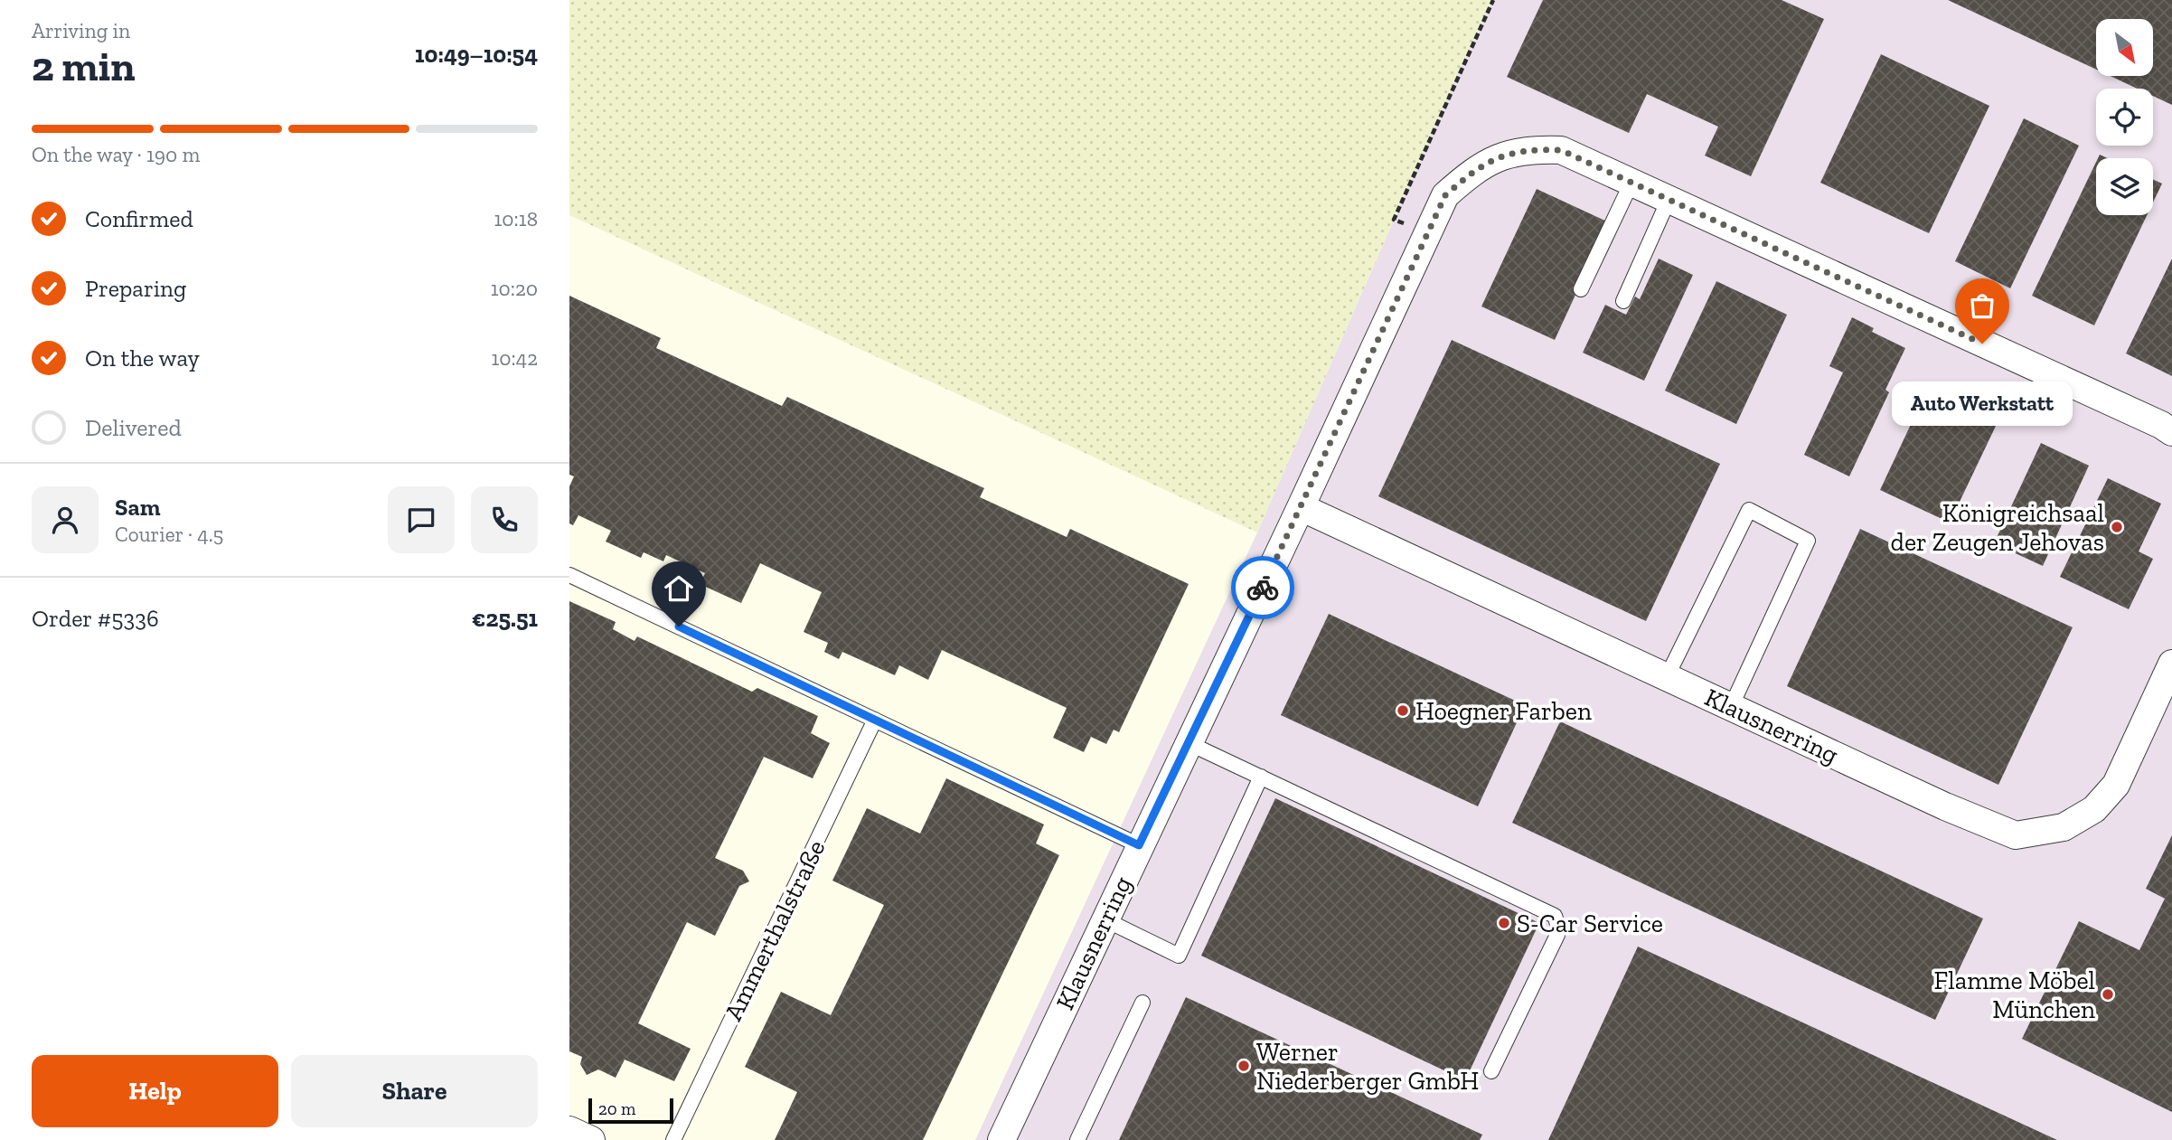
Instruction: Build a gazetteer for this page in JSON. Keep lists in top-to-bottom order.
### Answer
{
  "streets": {
    "street": ["Klausnerring"],
    "lane": ["Ammerthalstraße"]
  },
  "places": [
    "Auto Werkstatt",
    "Königreichsaal der Zeugen Jehovas",
    "Hoegner Farben",
    "S-Car Service",
    "Flamme Möbel München",
    "Werner Niederberger GmbH"
  ],
  "scale_bar": "20 m",
  "north": "bottom right",
  "page": {
    "heading": ["2 min", "Arriving in", "10:49–10:54"],
    "panel": [
      "Sam",
      "Courier · 4.5",
      "Order #5336",
      "€25.51"
    ],
    "bar": "On the way · 190 m",
    "list": [
      ["Confirmed", "10:18"],
      ["Preparing", "10:20"],
      ["On the way", "10:42"],
      "Delivered"
    ],
    "bubble": "Auto Werkstatt",
    "buttons": ["Help", "Share"],
    "scale": "20 m"
  }
}
